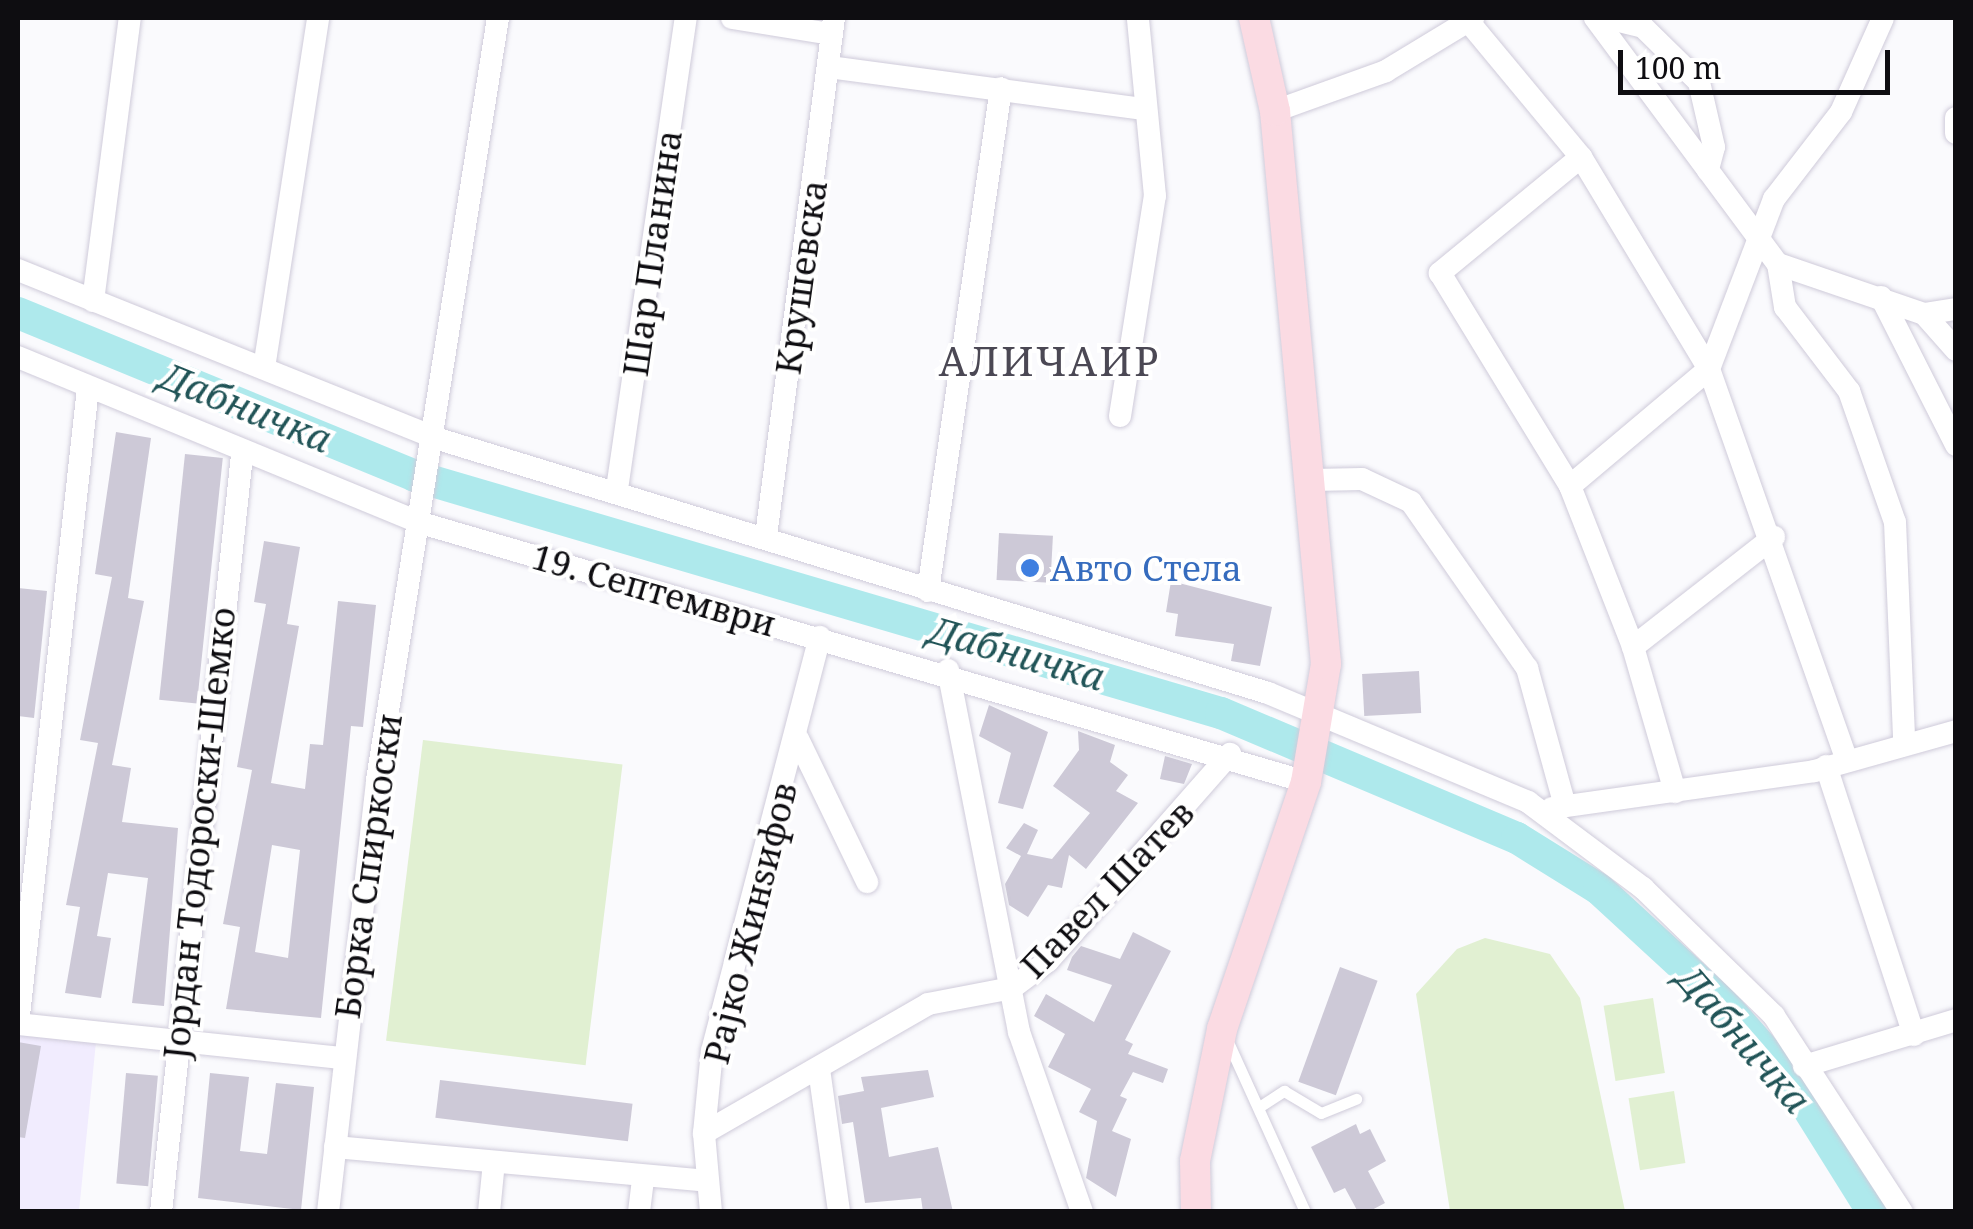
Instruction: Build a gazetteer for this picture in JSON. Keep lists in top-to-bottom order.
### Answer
{
  "streets": {
    "street": [
      "Шар Планина",
      "Крушевска",
      "19. Септември",
      "Јордан Тодороски-Шемко",
      "Борка Спиркоски",
      "Павел Шатев",
      "Рајко Жинѕифов"
    ]
  },
  "crossings": [
    ["19. Септември", "Јордан Тодороски-Шемко"],
    ["19. Септември", "Борка Спиркоски"],
    ["19. Септември", "Павел Шатев"],
    ["19. Септември", "Рајко Жинѕифов"],
    ["Павел Шатев", "Рајко Жинѕифов"]
  ],
  "districts": ["АЛИЧАИР"],
  "water": ["Дабничка"],
  "places": ["Авто Стела"],
  "scale_bar": "100 m"
}
